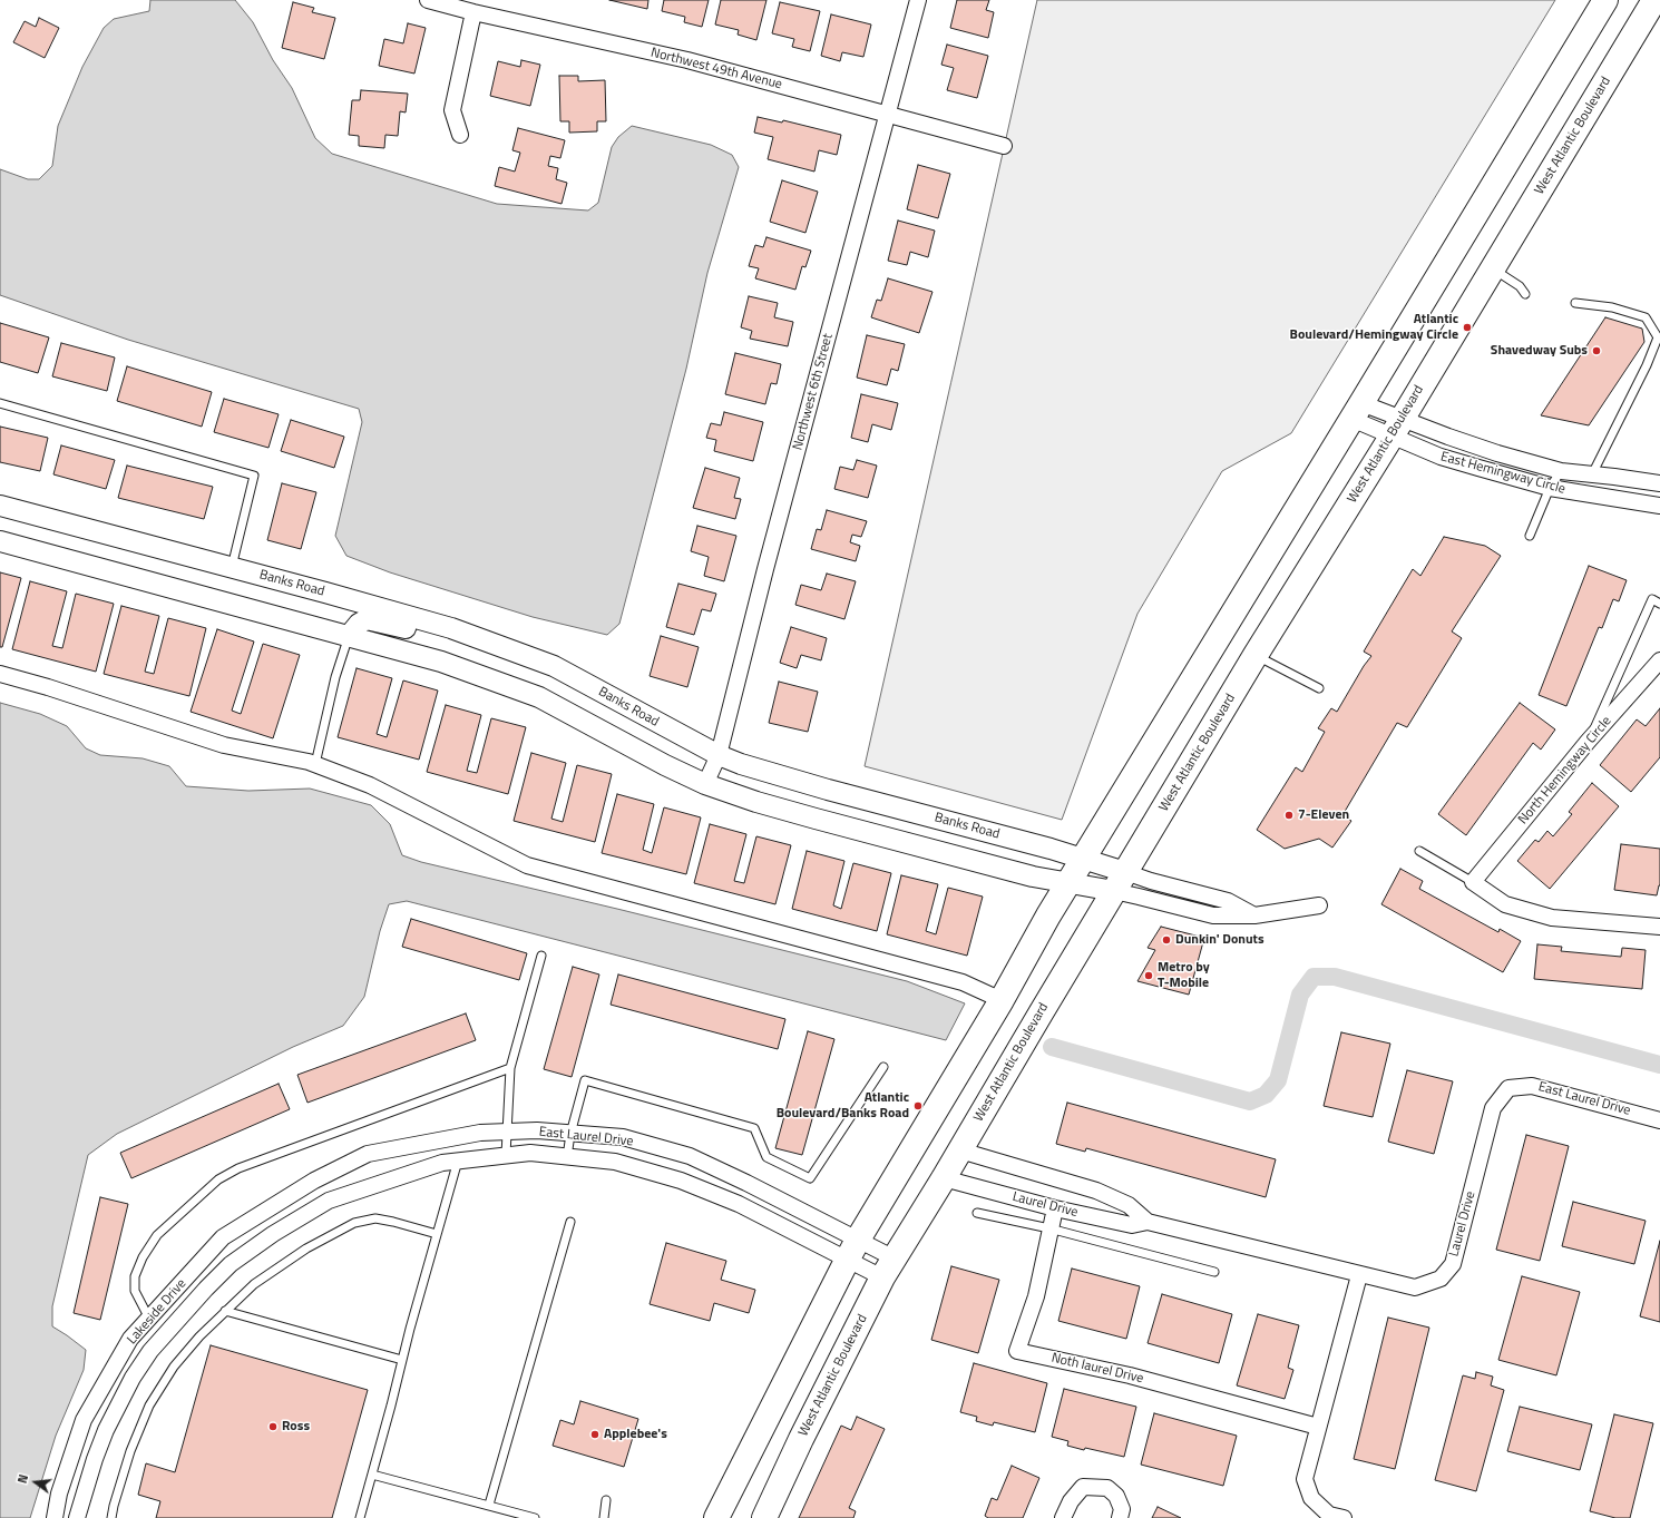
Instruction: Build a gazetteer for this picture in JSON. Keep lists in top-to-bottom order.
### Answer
{
  "streets": {
    "main road": ["West Atlantic Boulevard"],
    "street": [
      "Northwest 49th Avenue",
      "Northwest 6th Street",
      "East Hemingway Circle",
      "Banks Road",
      "North Hemingway Circle",
      "East Laurel Drive",
      "Laurel Drive",
      "Lakeside Drive",
      "Noth laurel Drive"
    ]
  },
  "crossings": [
    ["Northwest 49th Avenue", "Northwest 6th Street"],
    ["West Atlantic Boulevard", "East Hemingway Circle"],
    ["West Atlantic Boulevard", "Banks Road"],
    ["West Atlantic Boulevard", "East Laurel Drive"],
    ["West Atlantic Boulevard", "Laurel Drive"],
    ["Northwest 6th Street", "Banks Road"],
    ["East Laurel Drive", "Laurel Drive"],
    ["East Laurel Drive", "Lakeside Drive"],
    ["Laurel Drive", "Noth laurel Drive"]
  ],
  "places": [
    "Atlantic Boulevard/Hemingway Circle",
    "Shavedway Subs",
    "7-Eleven",
    "Dunkin' Donuts",
    "Metro by T-Mobile",
    "Atlantic Boulevard/Banks Road",
    "Ross",
    "Applebee's"
  ],
  "north": "left"
}
